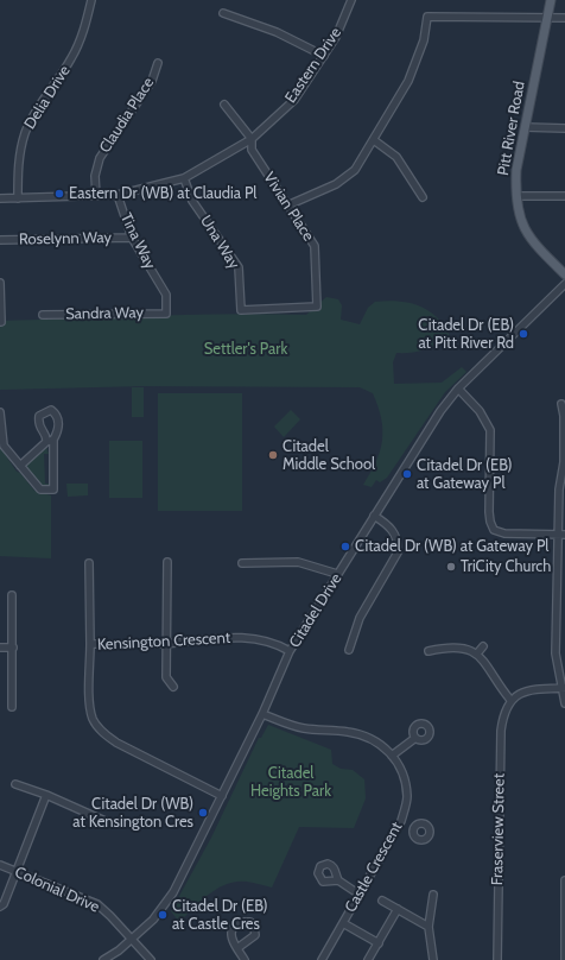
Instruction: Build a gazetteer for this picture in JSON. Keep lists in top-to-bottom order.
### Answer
{
  "streets": {
    "main road": ["Pitt River Road"],
    "street": [
      "Eastern Drive",
      "Delia Drive",
      "Claudia Place",
      "Vivian Place",
      "Roselynn Way",
      "Tina Way",
      "Una Way",
      "Sandra Way",
      "Citadel Drive",
      "Kensington Crescent",
      "Fraserview Street",
      "Castle Crescent",
      "Colonial Drive"
    ]
  },
  "crossings": [
    ["Eastern Drive", "Delia Drive"],
    ["Eastern Drive", "Claudia Place"],
    ["Eastern Drive", "Vivian Place"],
    ["Eastern Drive", "Tina Way"],
    ["Eastern Drive", "Una Way"],
    ["Vivian Place", "Una Way"],
    ["Roselynn Way", "Tina Way"],
    ["Tina Way", "Sandra Way"],
    ["Citadel Drive", "Kensington Crescent"],
    ["Citadel Drive", "Castle Crescent"],
    ["Citadel Drive", "Colonial Drive"]
  ],
  "parks": ["Settler's Park", "Citadel Heights Park"],
  "places": [
    "Eastern Dr (WB) at Claudia Pl",
    "Citadel Dr (EB) at Pitt River Rd",
    "Citadel Middle School",
    "Citadel Dr (EB) at Gateway Pl",
    "Citadel Dr (WB) at Gateway Pl",
    "TriCity Church",
    "Citadel Dr (WB) at Kensington Cres",
    "Citadel Dr (EB) at Castle Cres"
  ]
}
